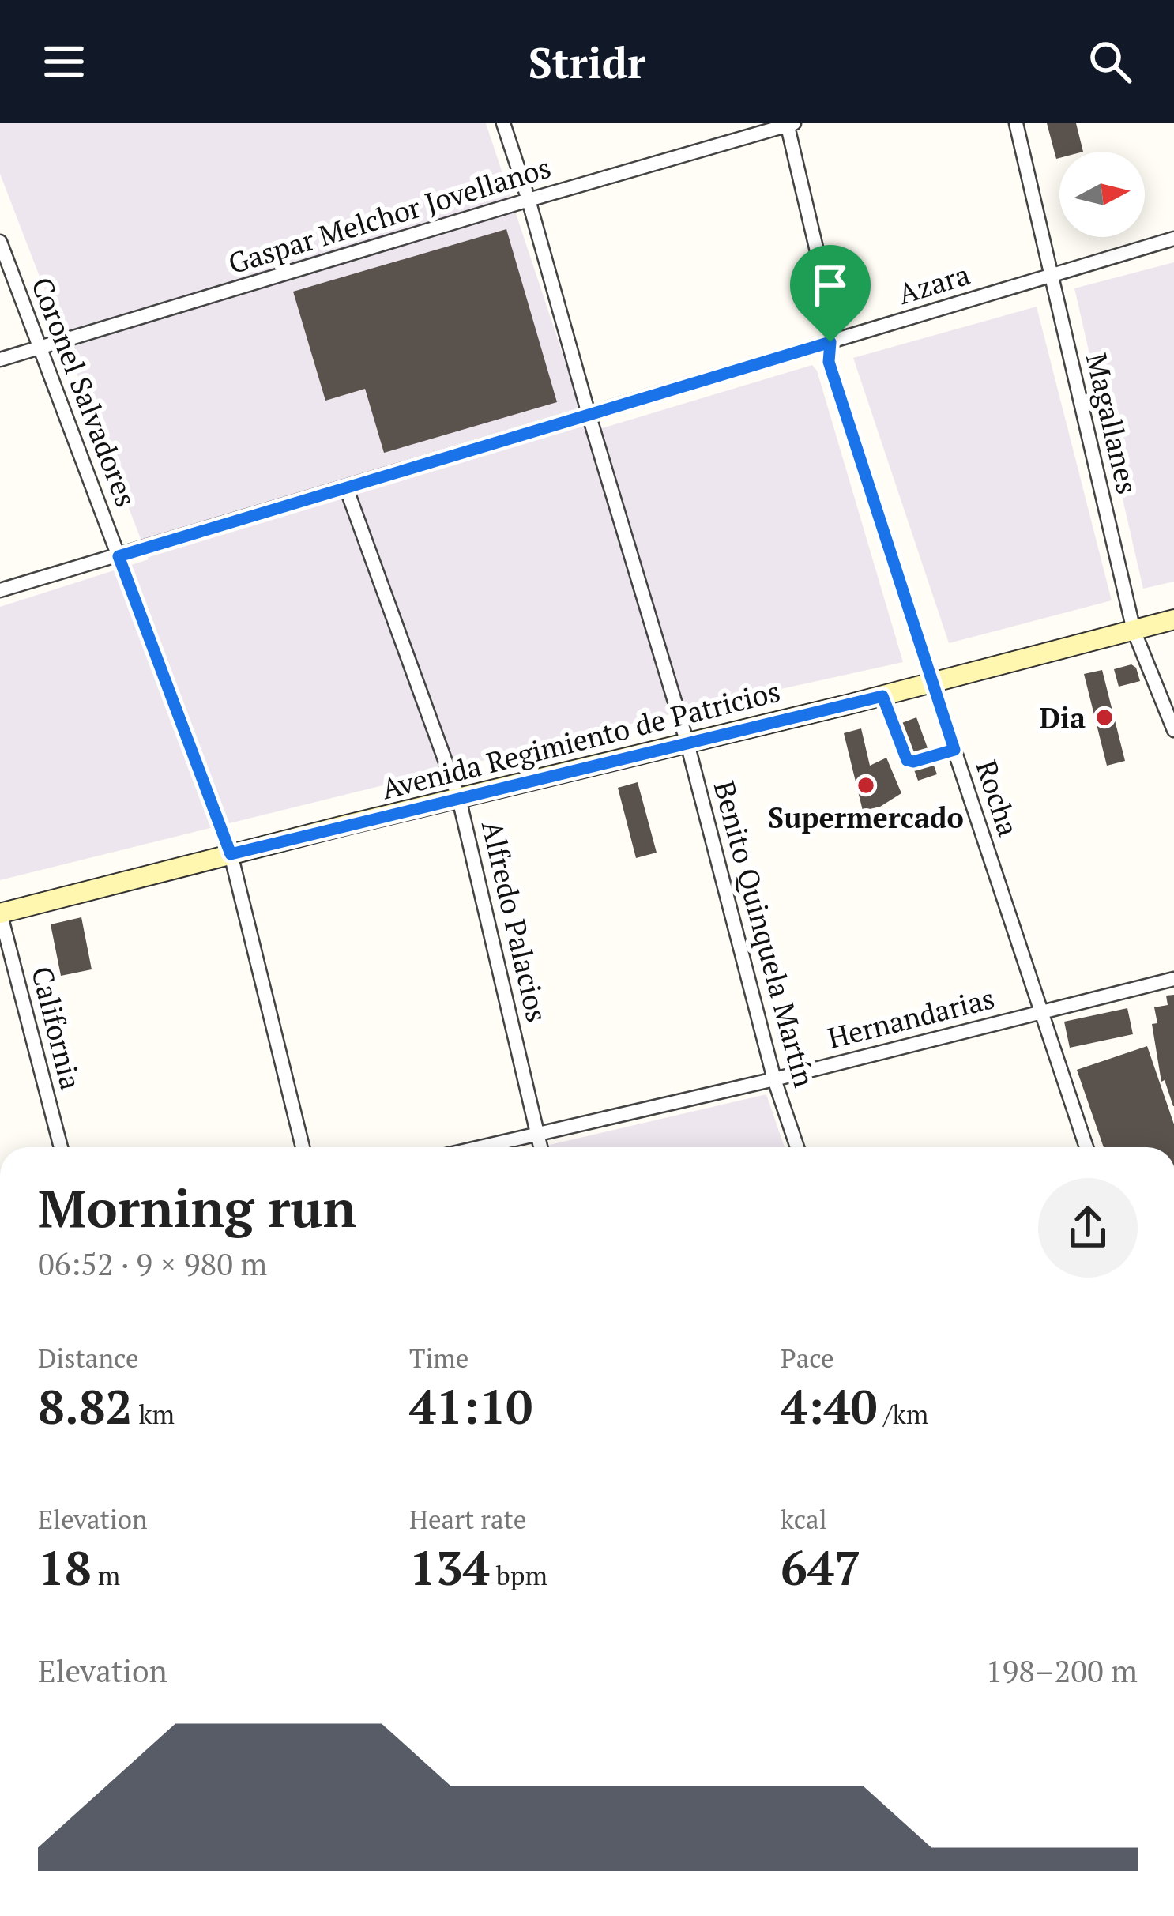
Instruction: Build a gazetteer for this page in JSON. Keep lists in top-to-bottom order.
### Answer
{
  "streets": {
    "main road": ["Avenida Regimiento de Patricios"],
    "street": [
      "Gaspar Melchor Jovellanos",
      "Azara",
      "Coronel Salvadores",
      "Magallanes",
      "Rocha",
      "Alfredo Palacios",
      "Benito Quinquela Martín",
      "Hernandarias",
      "California"
    ]
  },
  "crossings": [
    ["Gaspar Melchor Jovellanos", "Coronel Salvadores"],
    ["Gaspar Melchor Jovellanos", "Rocha"],
    ["Gaspar Melchor Jovellanos", "Benito Quinquela Martín"],
    ["Azara", "Coronel Salvadores"],
    ["Azara", "Magallanes"],
    ["Azara", "Rocha"],
    ["Azara", "Alfredo Palacios"],
    ["Azara", "Benito Quinquela Martín"],
    ["Coronel Salvadores", "Avenida Regimiento de Patricios"],
    ["Magallanes", "Avenida Regimiento de Patricios"],
    ["Avenida Regimiento de Patricios", "Rocha"],
    ["Avenida Regimiento de Patricios", "Alfredo Palacios"],
    ["Avenida Regimiento de Patricios", "Benito Quinquela Martín"],
    ["Avenida Regimiento de Patricios", "California"],
    ["Rocha", "Hernandarias"],
    ["Alfredo Palacios", "Hernandarias"],
    ["Benito Quinquela Martín", "Hernandarias"]
  ],
  "places": ["Dia", "Supermercado"],
  "north": "right",
  "page": {
    "header": "Stridr",
    "heading": ["Morning run", "06:52 · 9 × 980 m"],
    "stats": [
      ["Distance", "8.82 km"],
      ["Time", "41:10"],
      ["Pace", "4:40 /km"],
      ["Elevation", "18 m"],
      ["Heart rate", "134 bpm"],
      ["kcal", "647"]
    ],
    "chart": ["Elevation", "198–200 m"]
  }
}
